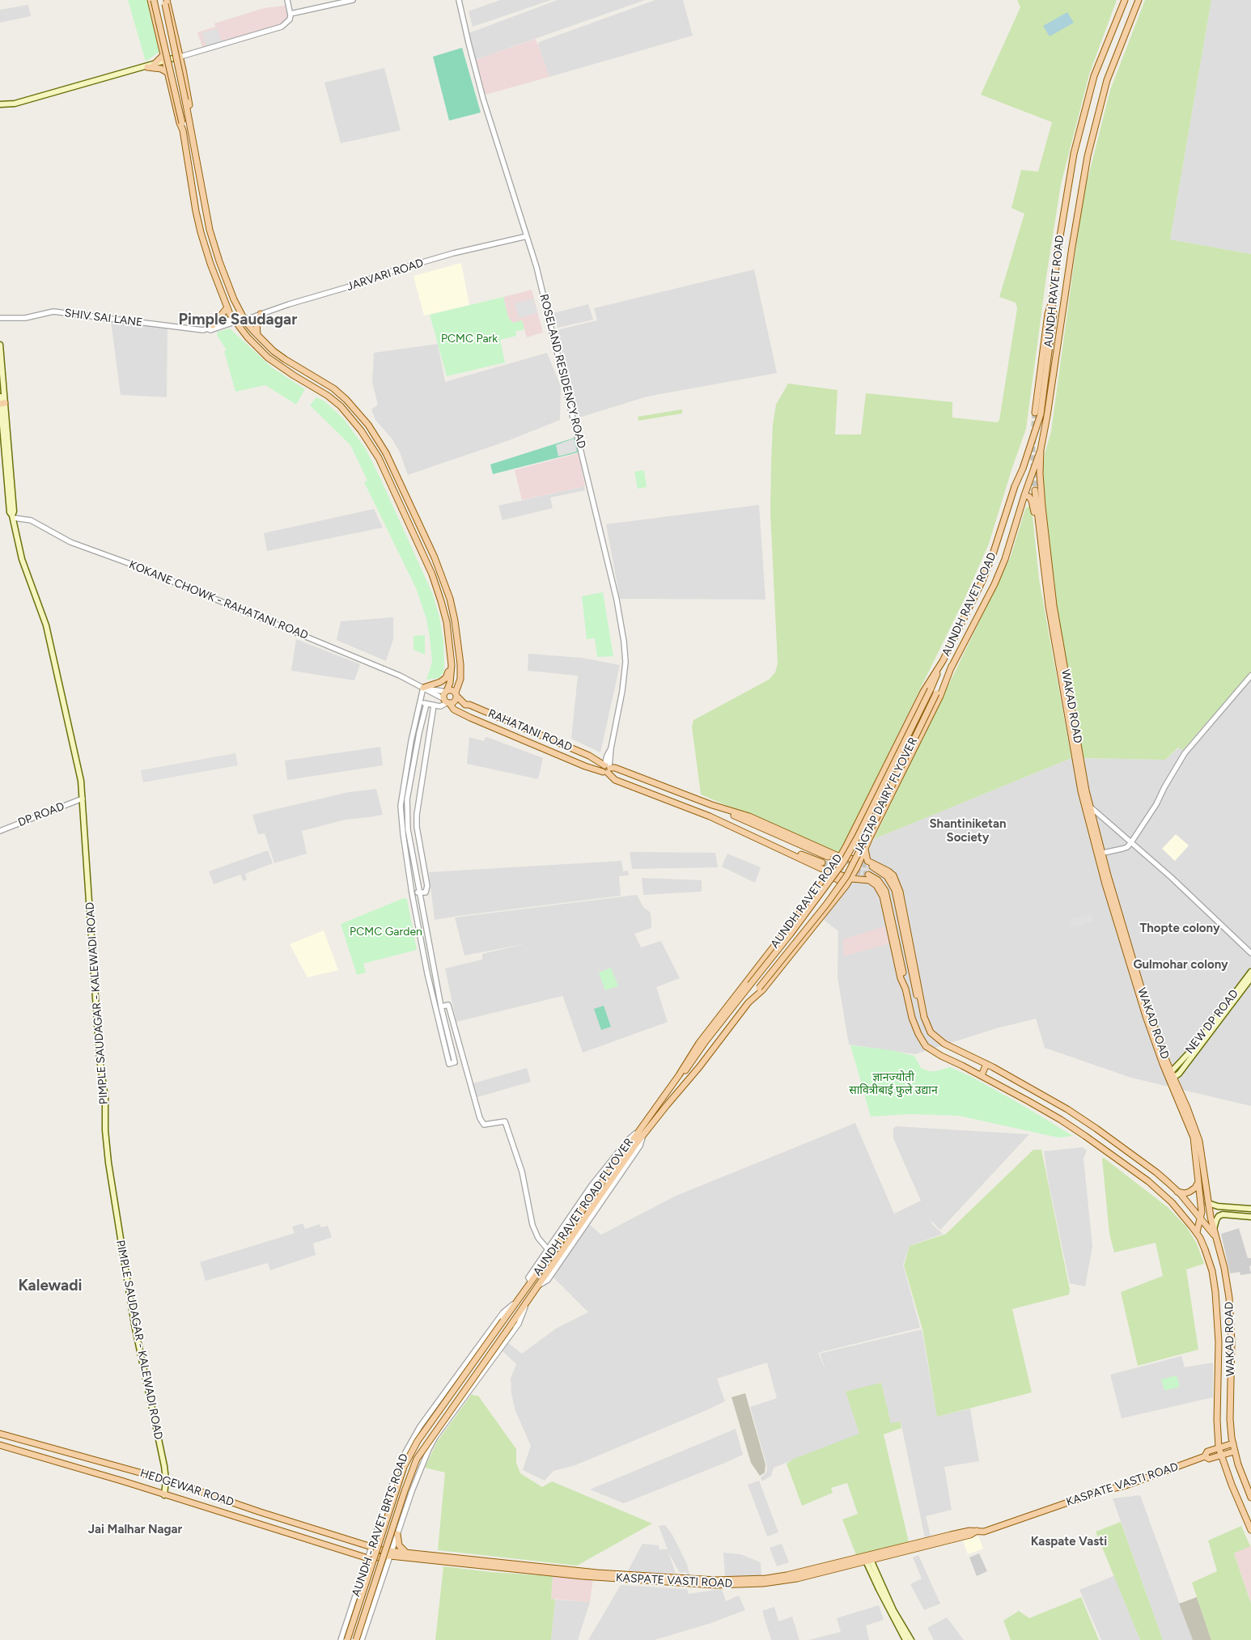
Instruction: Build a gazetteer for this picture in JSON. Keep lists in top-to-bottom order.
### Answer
{
  "streets": {
    "main road": [
      "AUNDH RAVET ROAD",
      "WAKAD ROAD",
      "RAHATANI ROAD",
      "JAGTAP DAIRY FLYOVER",
      "PIMPLE SAUDAGAR - KALEWADI ROAD",
      "NEW DP ROAD",
      "AUNDH RAVET ROAD FLYOVER",
      "KASPATE VASTI ROAD",
      "HEDGEWAR ROAD"
    ],
    "street": [
      "JARVARI ROAD",
      "SHIV SAI LANE",
      "ROSELAND RESIDENCY ROAD",
      "KOKANE CHOWK - RAHATANI ROAD",
      "DP ROAD",
      "AUNDH - RAVET BRTS ROAD"
    ]
  },
  "crossings": [
    ["JARVARI ROAD", "SHIV SAI LANE"],
    ["JARVARI ROAD", "ROSELAND RESIDENCY ROAD"],
    ["AUNDH RAVET ROAD", "WAKAD ROAD"],
    ["AUNDH RAVET ROAD", "JAGTAP DAIRY FLYOVER"],
    ["AUNDH RAVET ROAD", "AUNDH RAVET ROAD FLYOVER"],
    ["ROSELAND RESIDENCY ROAD", "RAHATANI ROAD"],
    ["KOKANE CHOWK - RAHATANI ROAD", "RAHATANI ROAD"],
    ["KOKANE CHOWK - RAHATANI ROAD", "PIMPLE SAUDAGAR - KALEWADI ROAD"],
    ["WAKAD ROAD", "NEW DP ROAD"],
    ["WAKAD ROAD", "KASPATE VASTI ROAD"],
    ["DP ROAD", "PIMPLE SAUDAGAR - KALEWADI ROAD"],
    ["PIMPLE SAUDAGAR - KALEWADI ROAD", "HEDGEWAR ROAD"],
    ["KASPATE VASTI ROAD", "HEDGEWAR ROAD"],
    ["KASPATE VASTI ROAD", "AUNDH - RAVET BRTS ROAD"],
    ["HEDGEWAR ROAD", "AUNDH - RAVET BRTS ROAD"]
  ],
  "districts": [
    "Pimple Saudagar",
    "Shantiniketan Society",
    "Thopte colony",
    "Gulmohar colony",
    "Kalewadi",
    "Jai Malhar Nagar",
    "Kaspate Vasti"
  ],
  "parks": ["PCMC Park", "PCMC Garden", "ज्ञानज्योती सावित्रीबाई फुले उद्यान"]
}
